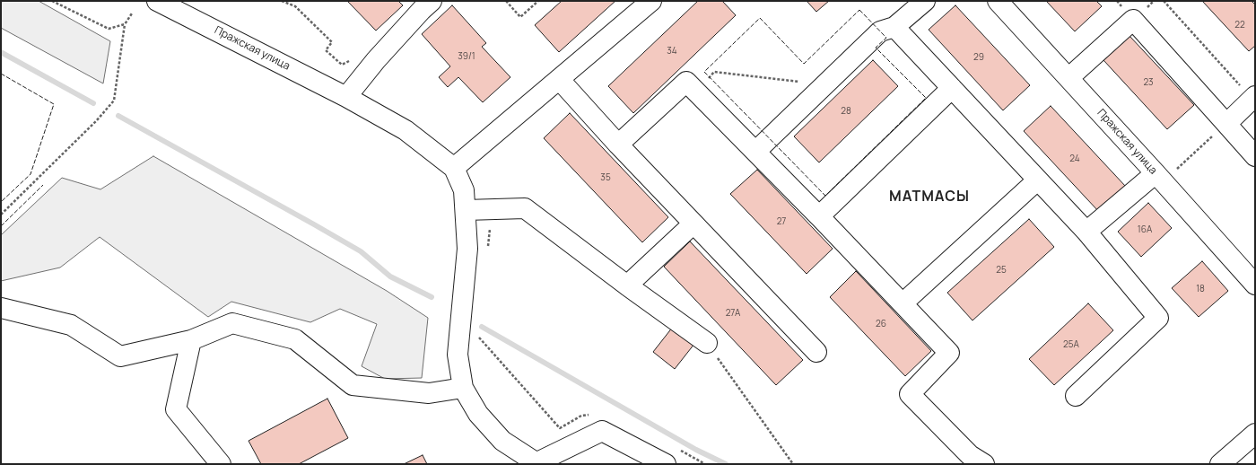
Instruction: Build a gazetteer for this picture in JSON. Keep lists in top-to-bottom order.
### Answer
{
  "streets": {
    "street": ["Пражская улица"]
  },
  "districts": ["МАТМАСЫ"],
  "house_numbers": [
    "22",
    "34",
    "39/1",
    "29",
    "23",
    "28",
    "24",
    "35",
    "27",
    "16А",
    "25",
    "18",
    "27А",
    "26",
    "25А"
  ]
}
